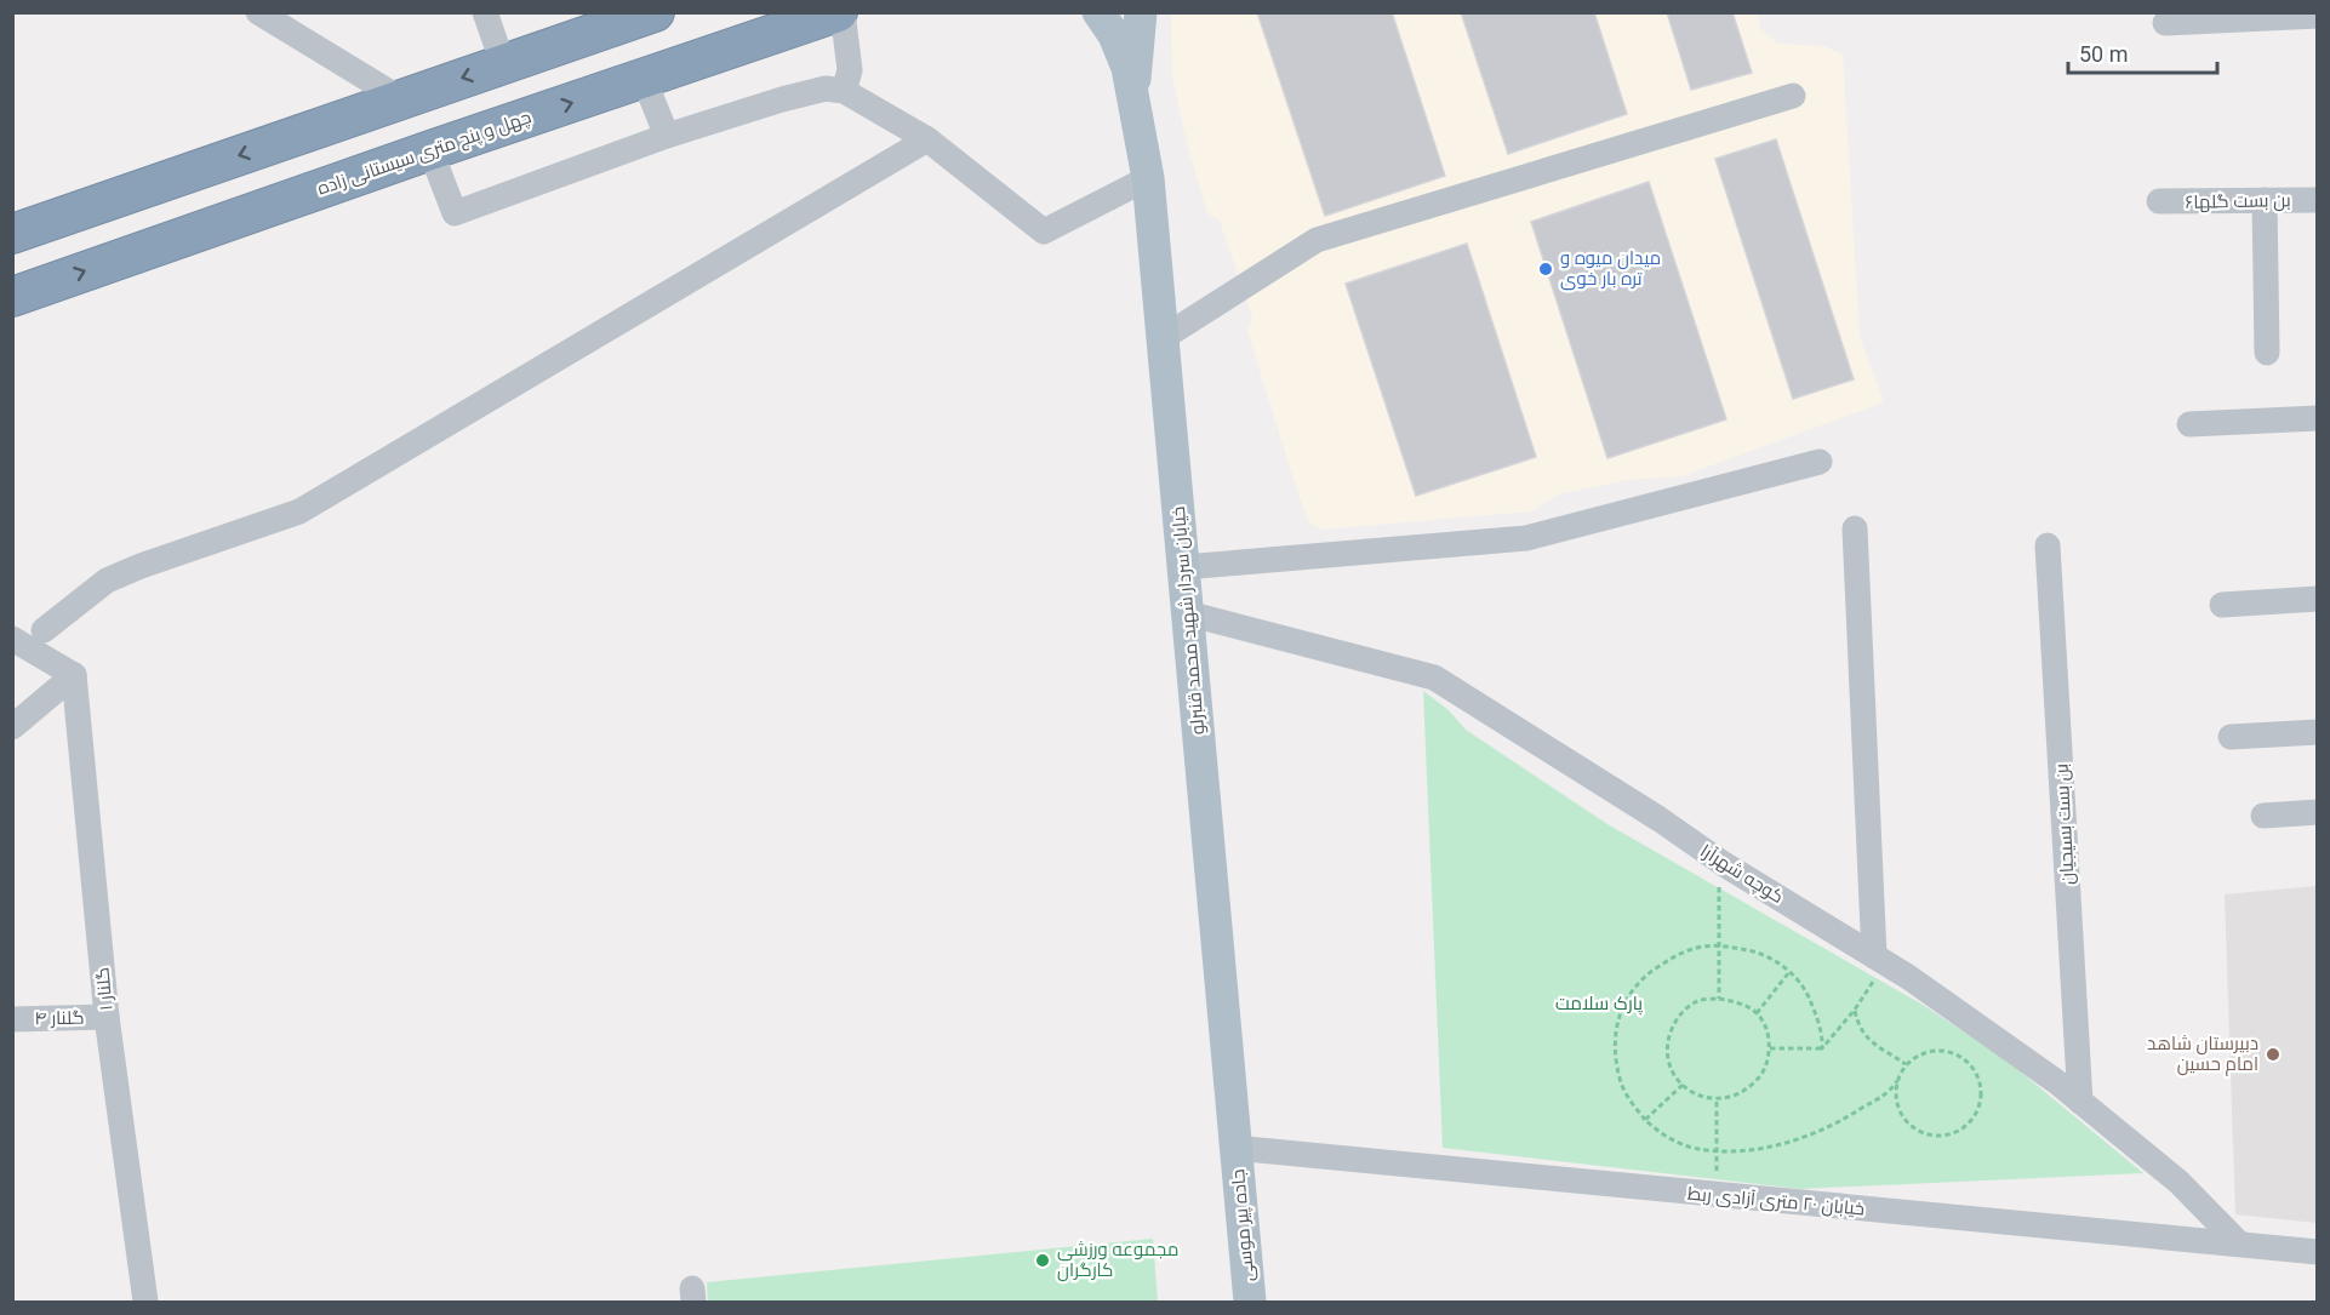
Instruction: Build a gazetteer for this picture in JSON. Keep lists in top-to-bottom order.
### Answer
{
  "streets": {
    "highway": ["چهل و پنج متری سیستانی زاده"],
    "main road": ["خیابان سردار شهید محمد قنبرلو", "جاده پیر موسی"],
    "street": [
      "بن بست گلها۶",
      "بن بست بسیجیان",
      "کوچه شهرآرا",
      "۱ گلنار",
      "گلنار ۴",
      "خیابان ۲۰ متری آزادی ربط"
    ]
  },
  "crossings": [
    ["خیابان سردار شهید محمد قنبرلو", "کوچه شهرآرا"],
    ["خیابان سردار شهید محمد قنبرلو", "خیابان ۲۰ متری آزادی ربط"],
    ["خیابان سردار شهید محمد قنبرلو", "جاده پیر موسی"],
    ["بن بست بسیجیان", "کوچه شهرآرا"],
    ["کوچه شهرآرا", "خیابان ۲۰ متری آزادی ربط"],
    ["۱ گلنار", "گلنار ۴"],
    ["خیابان ۲۰ متری آزادی ربط", "جاده پیر موسی"]
  ],
  "parks": ["پارک سلامت"],
  "places": ["میدان میوه و تره بار خوی", "دبیرستان شاهد امام حسین", "مجموعه ورزشی کارگران"],
  "scale_bar": "50 m"
}
